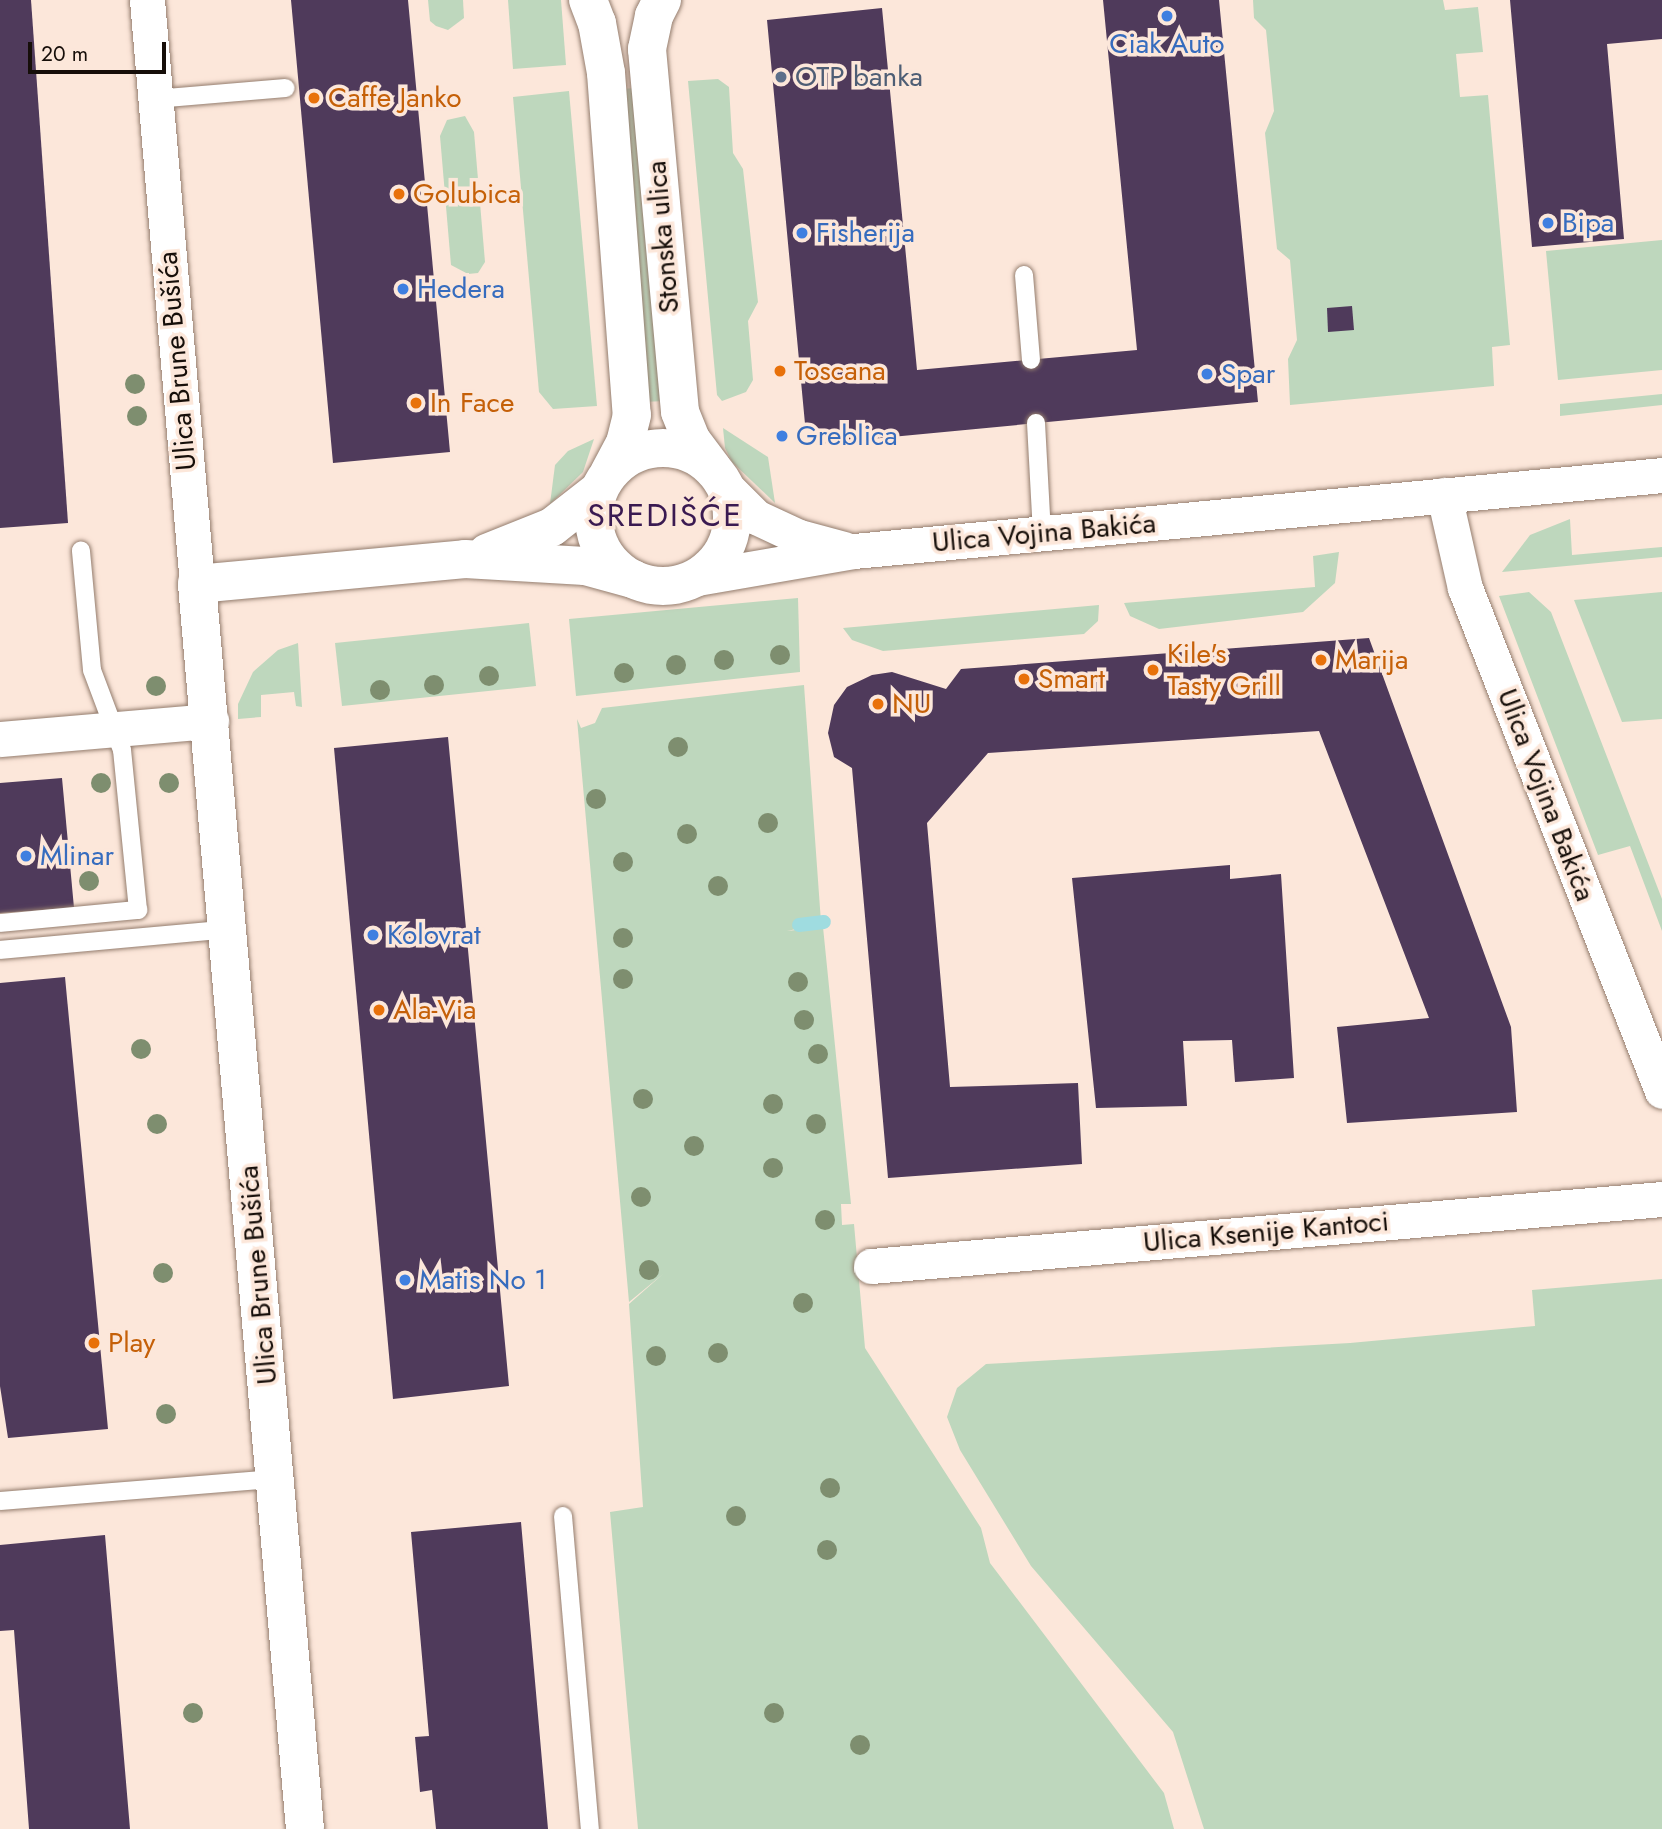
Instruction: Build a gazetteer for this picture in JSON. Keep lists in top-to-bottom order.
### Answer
{
  "streets": {
    "street": [
      "Stonska ulica",
      "Ulica Brune Bušića",
      "Ulica Vojina Bakića",
      "Ulica Ksenije Kantoci"
    ]
  },
  "crossings": [
    ["Stonska ulica", "Ulica Brune Bušića"],
    ["Stonska ulica", "Ulica Vojina Bakića"]
  ],
  "districts": ["SREDIŠĆE"],
  "places": [
    "Ciak Auto",
    "OTP banka",
    "Caffe Janko",
    "Golubica",
    "Bipa",
    "Fisherija",
    "Hedera",
    "Toscana",
    "Spar",
    "In Face",
    "Greblica",
    "Marija",
    "Kile's Tasty Grill",
    "Smart",
    "NU",
    "Mlinar",
    "Kolovrat",
    "Ala-Via",
    "Matis No 1",
    "Play"
  ],
  "scale_bar": "20 m"
}
